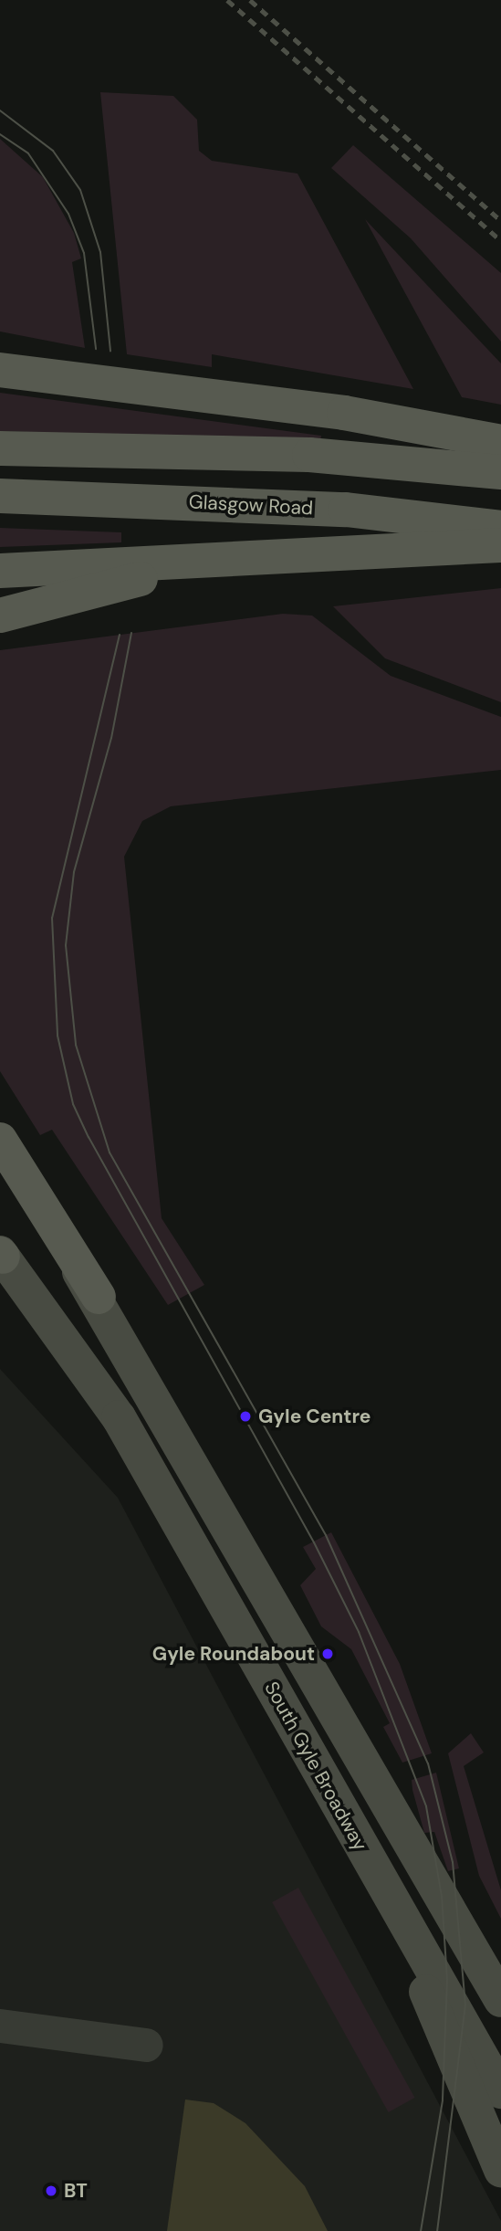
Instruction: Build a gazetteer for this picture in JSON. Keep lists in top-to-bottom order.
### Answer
{
  "streets": {
    "main road": ["Glasgow Road"],
    "street": ["South Gyle Broadway"]
  },
  "places": ["Gyle Centre", "Gyle Roundabout", "BT"]
}
